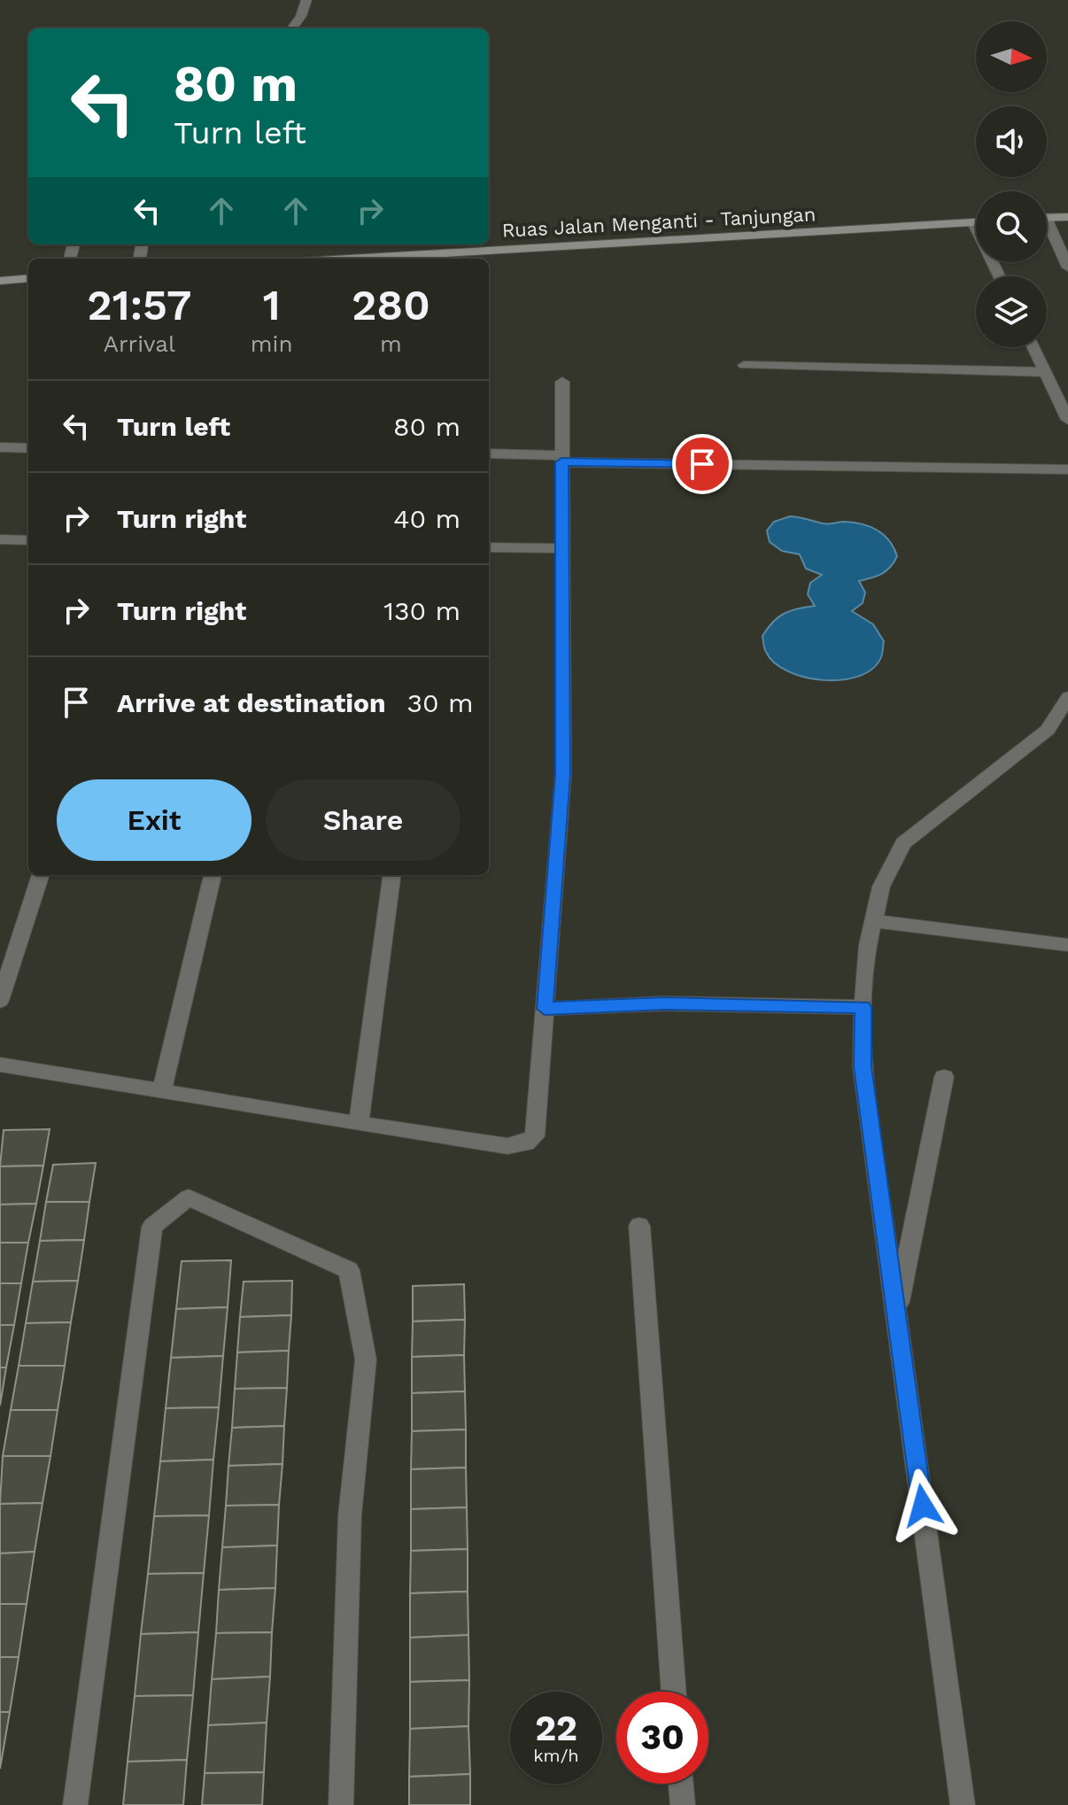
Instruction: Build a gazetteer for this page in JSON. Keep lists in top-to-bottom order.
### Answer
{
  "streets": {
    "main road": ["Ruas Jalan Menganti - Tanjungan"]
  },
  "north": "right",
  "page": {
    "turn": ["80 m", "Turn left"],
    "eta": [
      "21:57",
      "Arrival",
      "1",
      "min",
      "280",
      "m"
    ],
    "list": [
      {
        "name": "Turn left",
        "value": "80 m"
      },
      {
        "name": "Turn right",
        "value": "40 m"
      },
      {
        "name": "Turn right",
        "value": "130 m"
      },
      {
        "name": "Arrive at destination",
        "value": "30 m"
      }
    ],
    "buttons": ["Exit", "Share"],
    "speed": "22 km/h",
    "limit": "30"
  }
}
